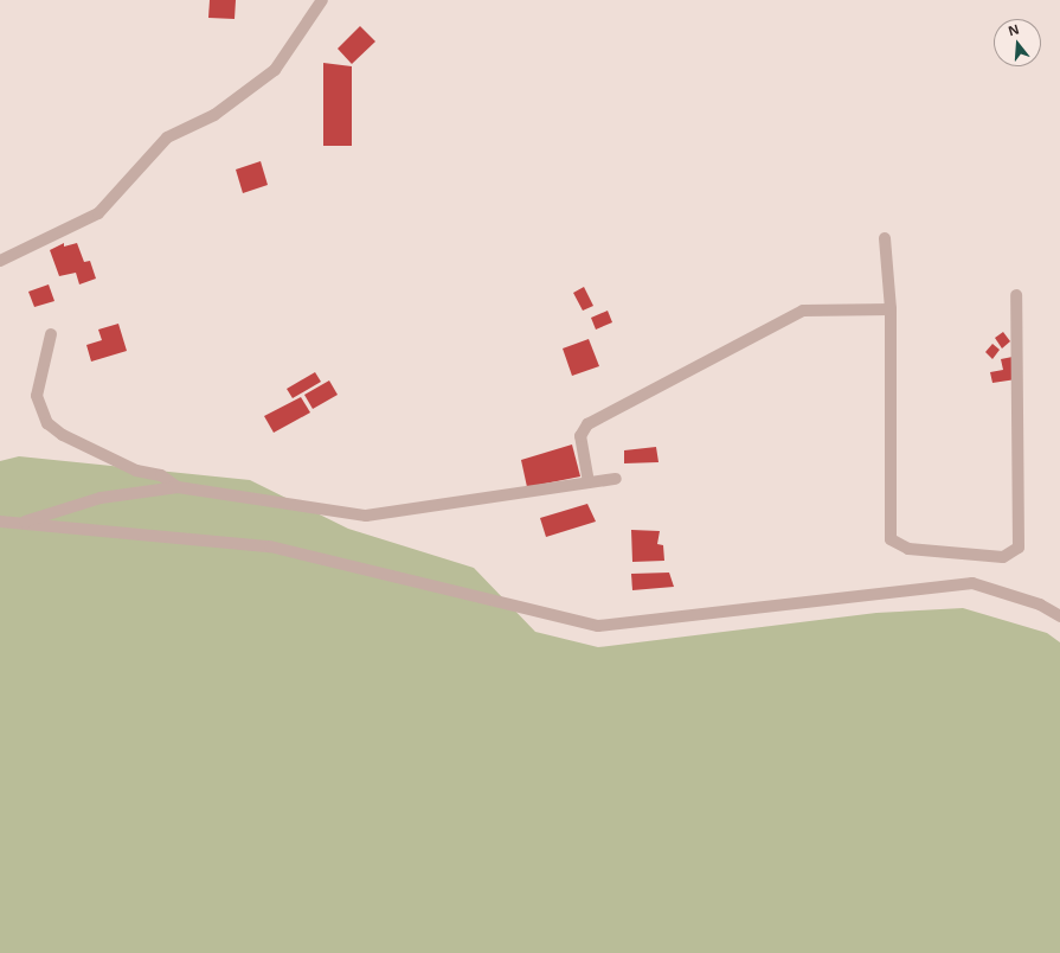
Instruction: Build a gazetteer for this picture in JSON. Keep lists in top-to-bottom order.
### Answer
{
  "north": "top"
}
